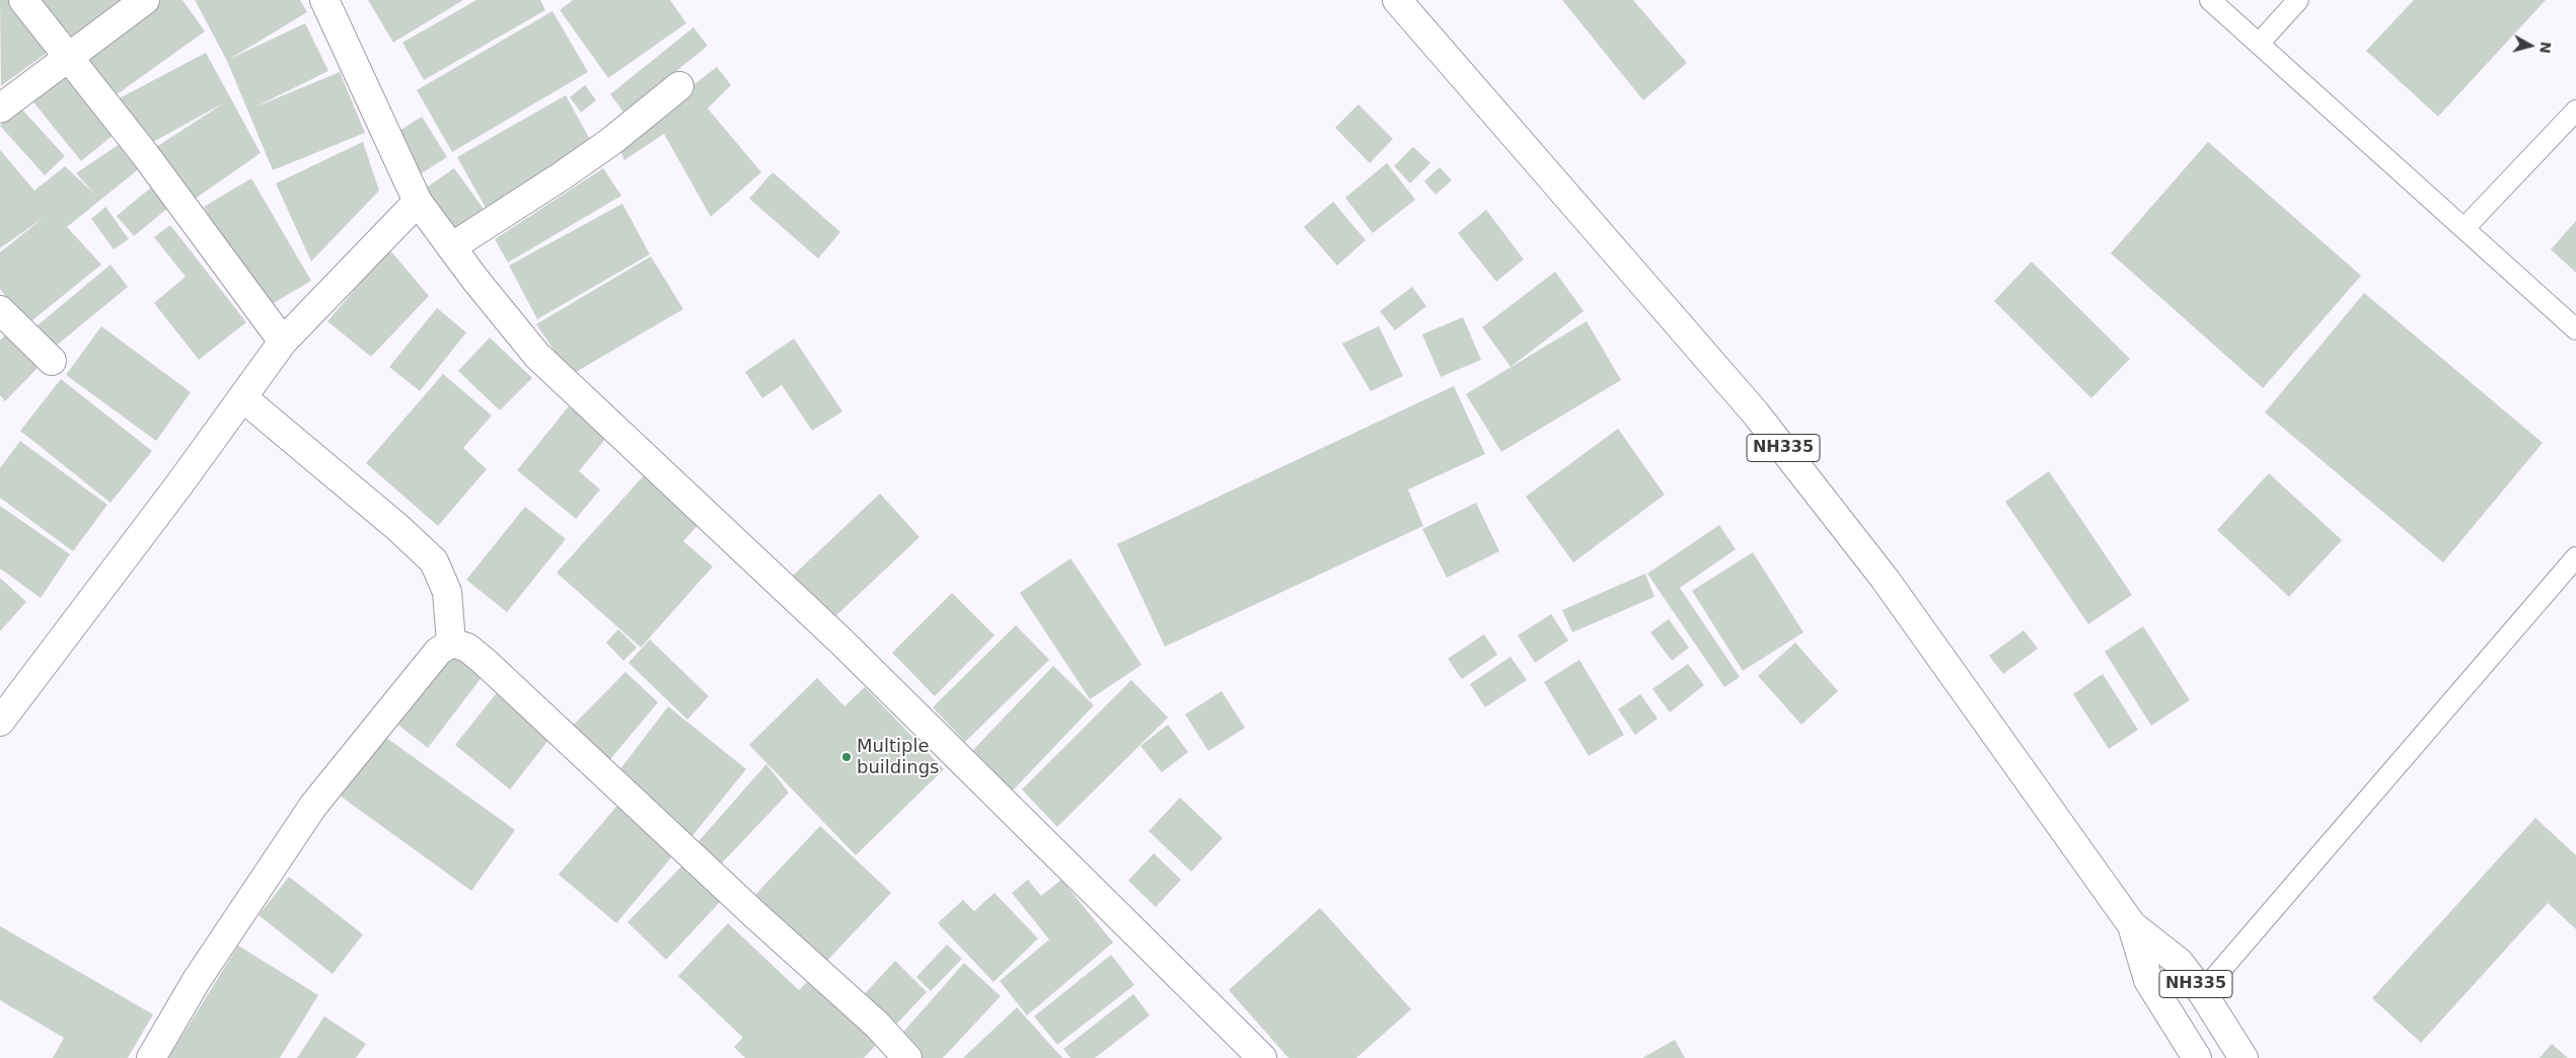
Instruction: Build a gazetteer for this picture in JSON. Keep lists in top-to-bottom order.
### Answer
{
  "streets": {
    "main road": ["NH335"]
  },
  "places": ["Multiple buildings"],
  "north": "right"
}
